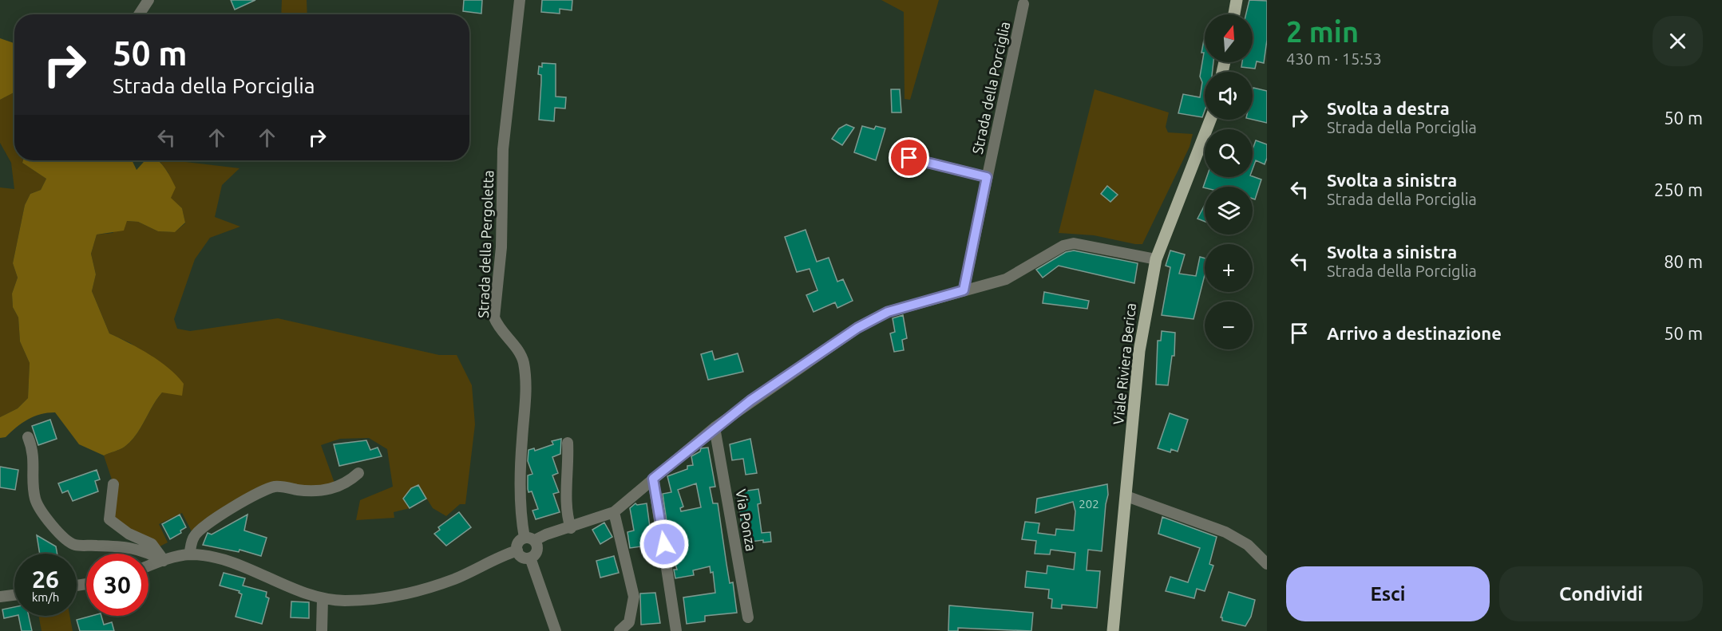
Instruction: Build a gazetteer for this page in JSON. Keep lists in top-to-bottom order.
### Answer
{
  "streets": {
    "main road": ["Viale Riviera Berica"],
    "street": ["Strada della Porciglia", "Strada della Pergoletta", "Via Ponza"]
  },
  "house_numbers": ["202"],
  "north": "top",
  "page": {
    "heading": ["2 min", "430 m · 15:53"],
    "map_buttons": ["+", "−"],
    "turn": ["50 m", "Strada della Porciglia"],
    "list": [
      {
        "name": "Svolta a destra",
        "note": "Strada della Porciglia",
        "value": "50 m"
      },
      {
        "name": "Svolta a sinistra",
        "note": "Strada della Porciglia",
        "value": "250 m"
      },
      {
        "name": "Svolta a sinistra",
        "note": "Strada della Porciglia",
        "value": "80 m"
      },
      {
        "name": "Arrivo a destinazione",
        "value": "50 m"
      }
    ],
    "speed": "26 km/h",
    "limit": "30",
    "buttons": ["Esci", "Condividi"]
  }
}
